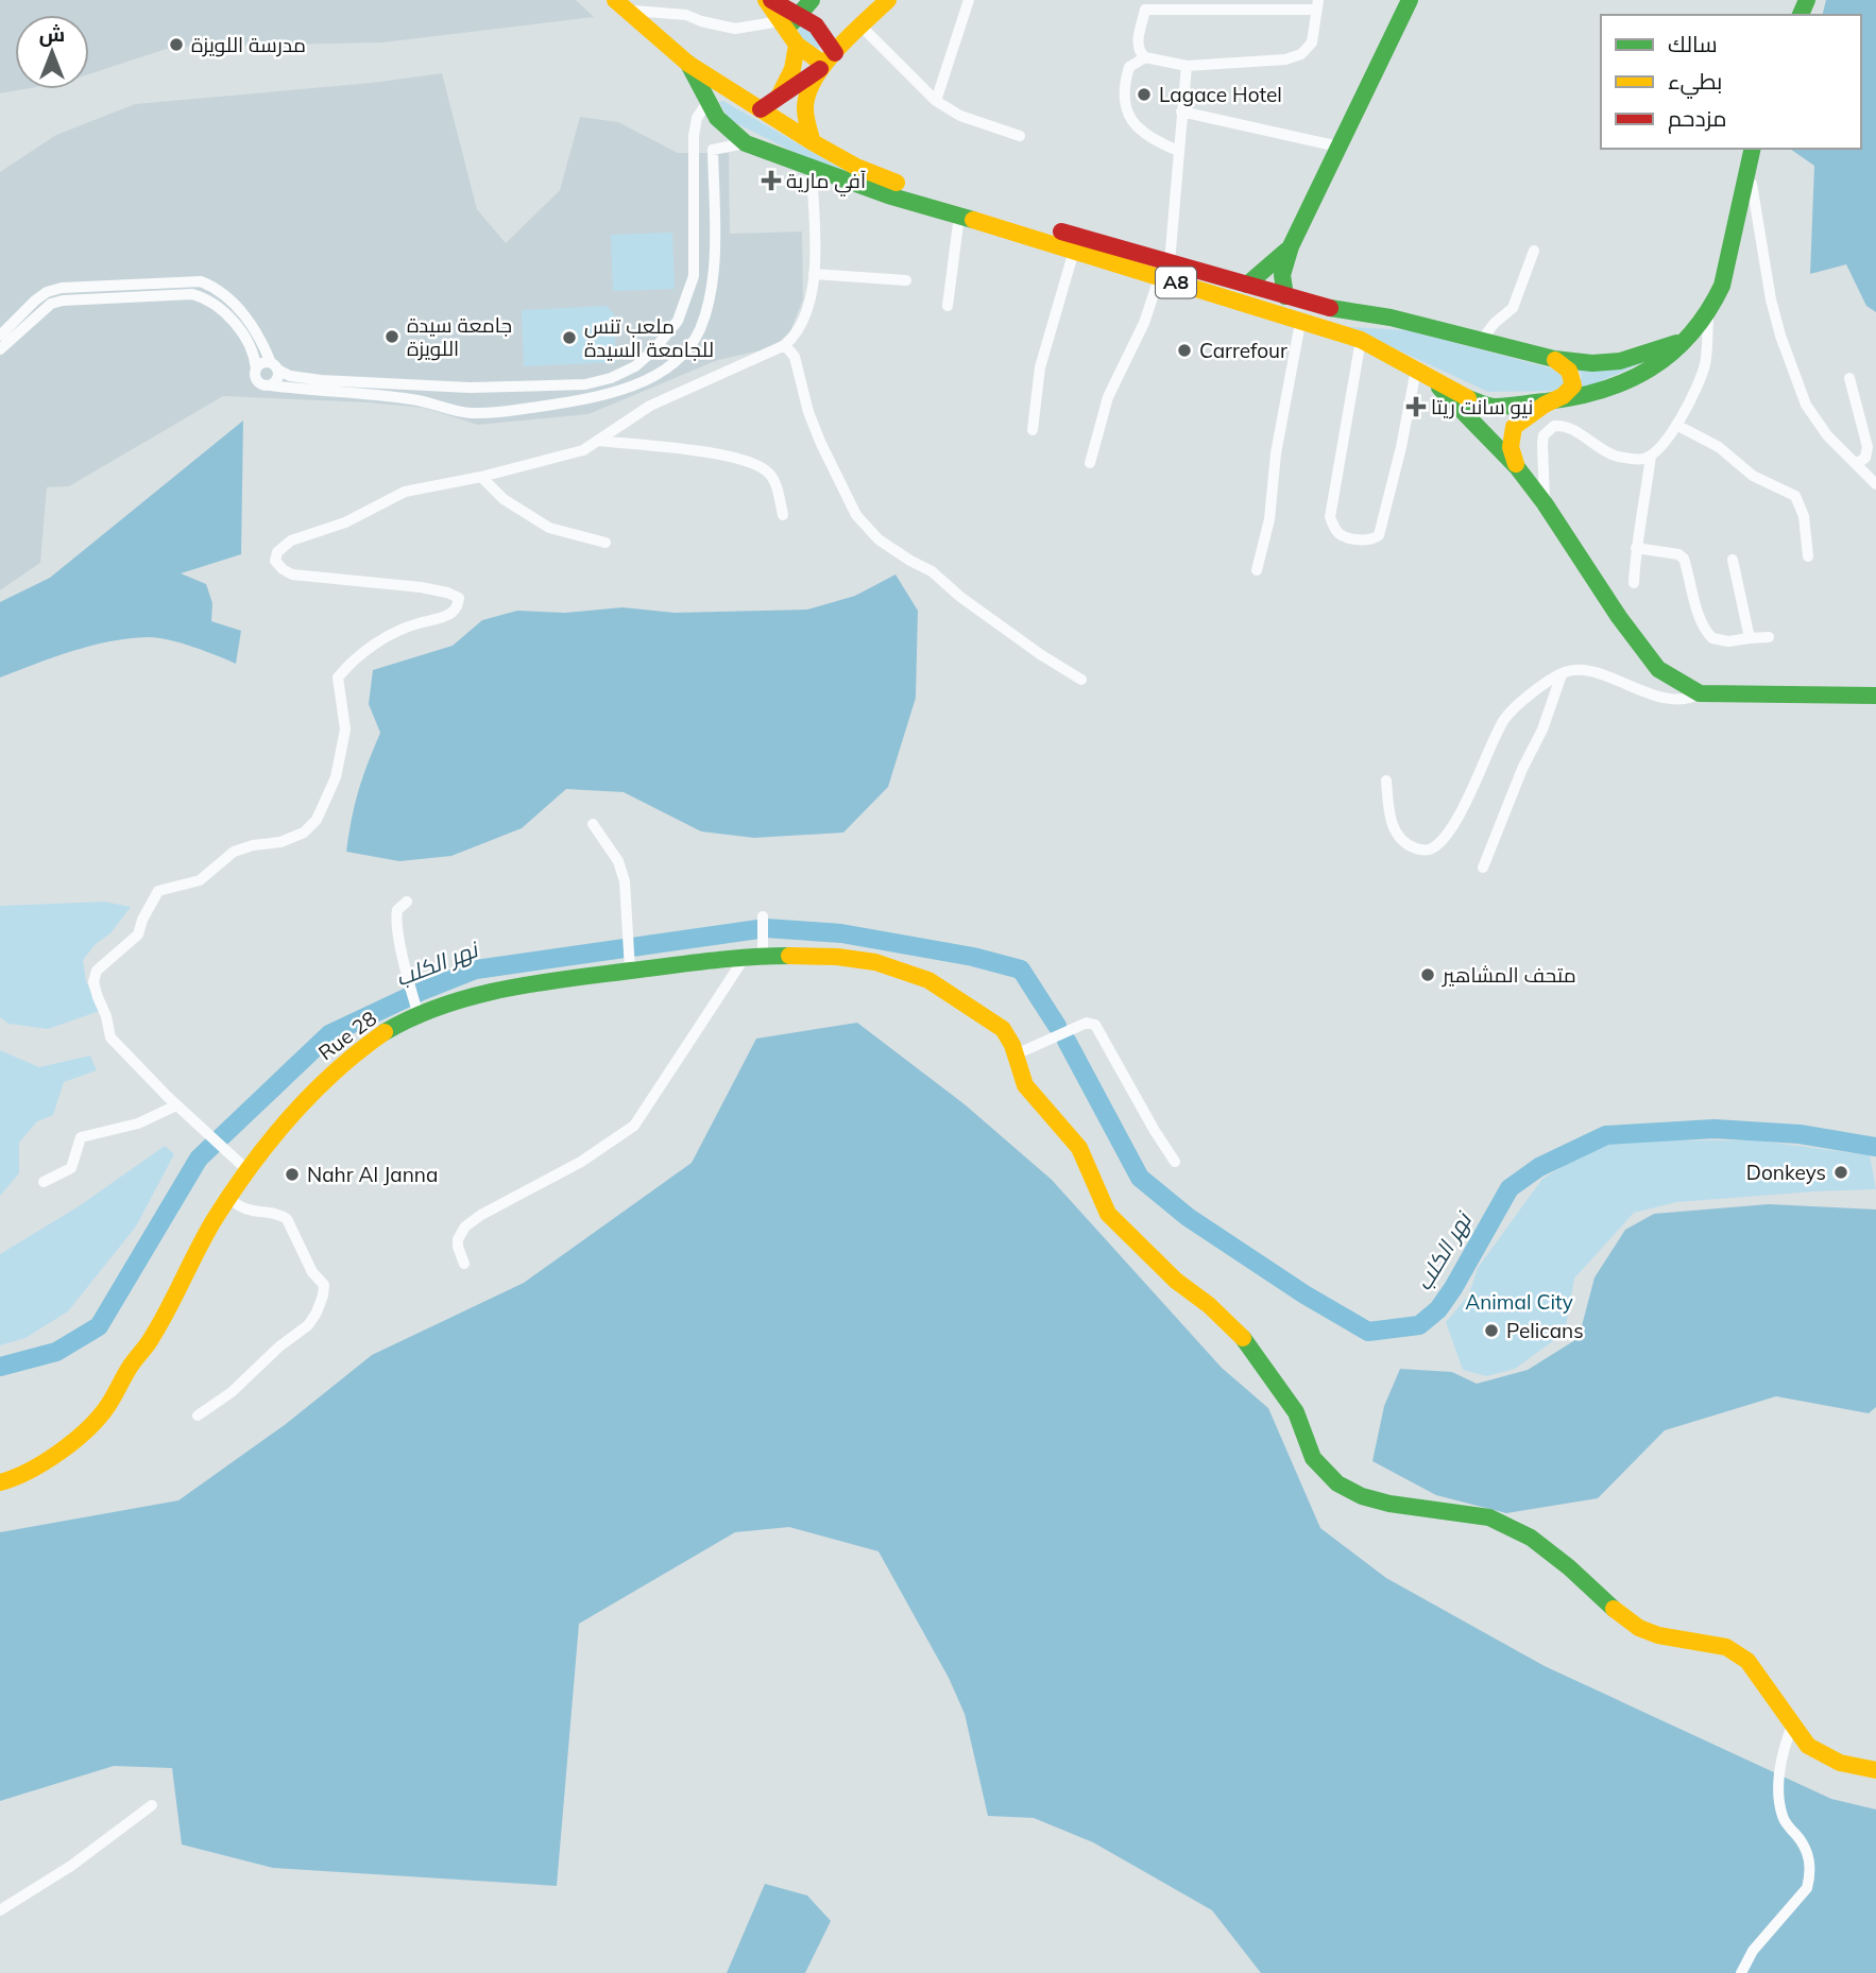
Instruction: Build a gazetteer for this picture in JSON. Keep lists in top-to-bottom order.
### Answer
{
  "streets": {
    "main road": ["A8", "Rue 28"]
  },
  "water": ["نهر الكلب"],
  "parks": ["Animal City"],
  "places": {
    "other": [
      "مدرسة اللويزة",
      "Lagace Hotel",
      "جامعة سيدة اللويزة",
      "ملعب تنس للجامعة السيدة",
      "Carrefour",
      "متحف المشاهير",
      "Donkeys",
      "Nahr Al Janna",
      "Pelicans"
    ],
    "health": ["آفي مارية", "نيو سانت ريتا"]
  },
  "legend": ["سالك", "بطيء", "مزدحم"],
  "north": "top"
}
